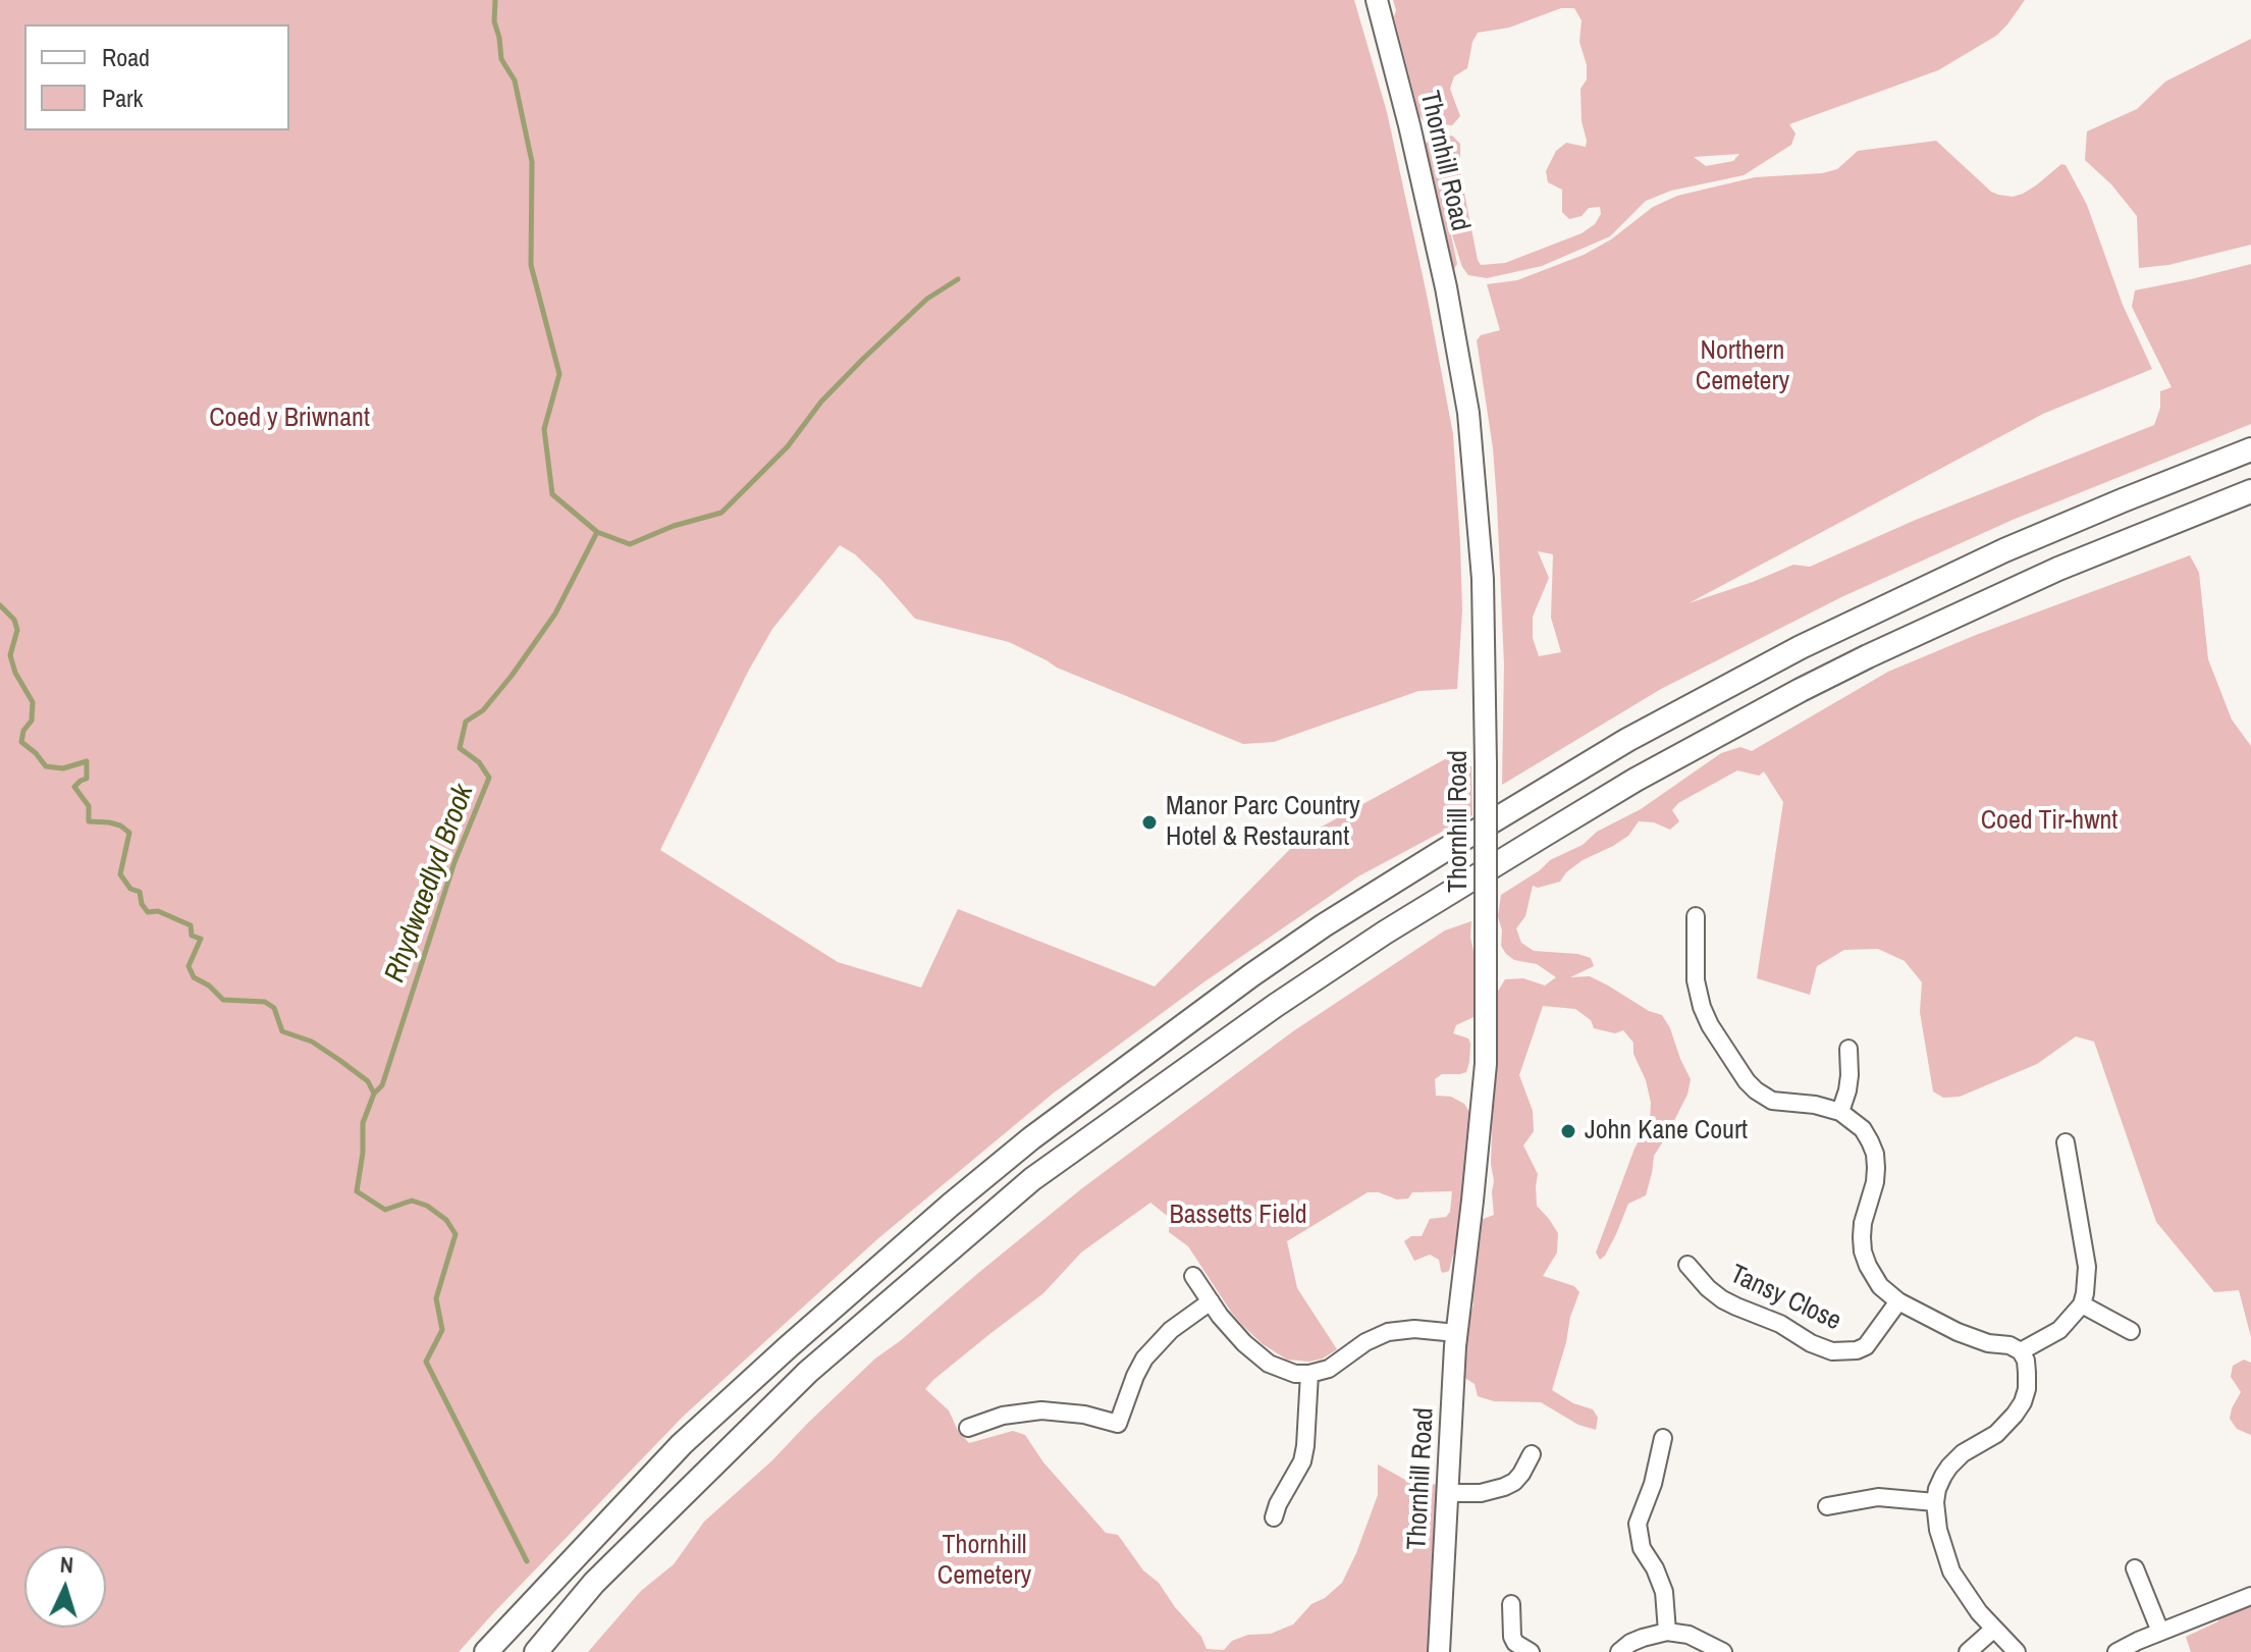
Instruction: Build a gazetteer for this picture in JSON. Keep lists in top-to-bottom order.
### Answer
{
  "streets": {
    "main road": ["Thornhill Road"],
    "street": ["Tansy Close"]
  },
  "water": ["Rhydwaedlyd Brook"],
  "parks": [
    "Northern Cemetery",
    "Coed y Briwnant",
    "Coed Tir-hwnt",
    "Bassetts Field",
    "Thornhill Cemetery"
  ],
  "places": ["Manor Parc Country Hotel & Restaurant", "John Kane Court"],
  "legend": ["Road", "Park"],
  "north": "top"
}
